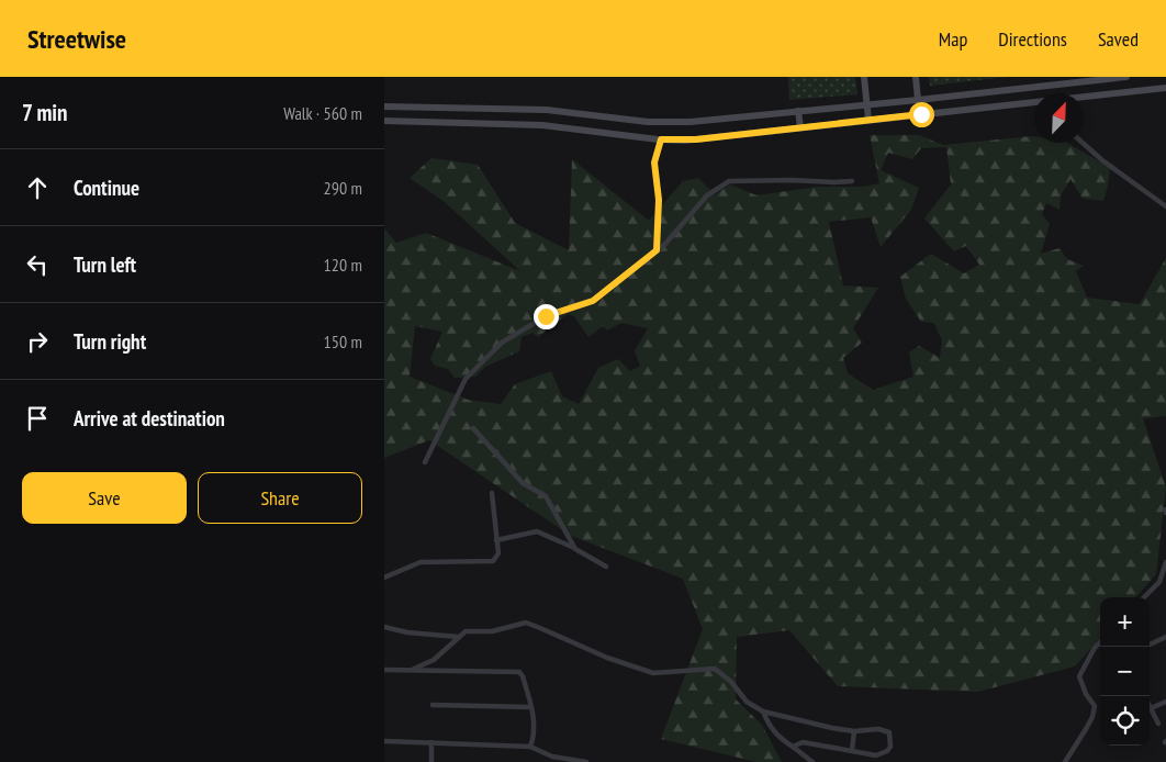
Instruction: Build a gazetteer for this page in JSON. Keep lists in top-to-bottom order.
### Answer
{
  "north": "top right",
  "page": {
    "header": "Streetwise",
    "nav": ["Map", "Directions", "Saved"],
    "heading": ["7 min", "Walk · 560 m"],
    "list": [
      ["Continue", "290 m"],
      ["Turn left", "120 m"],
      ["Turn right", "150 m"],
      "Arrive at destination"
    ],
    "buttons": ["Save", "Share"],
    "map_buttons": ["+", "−"]
  }
}
